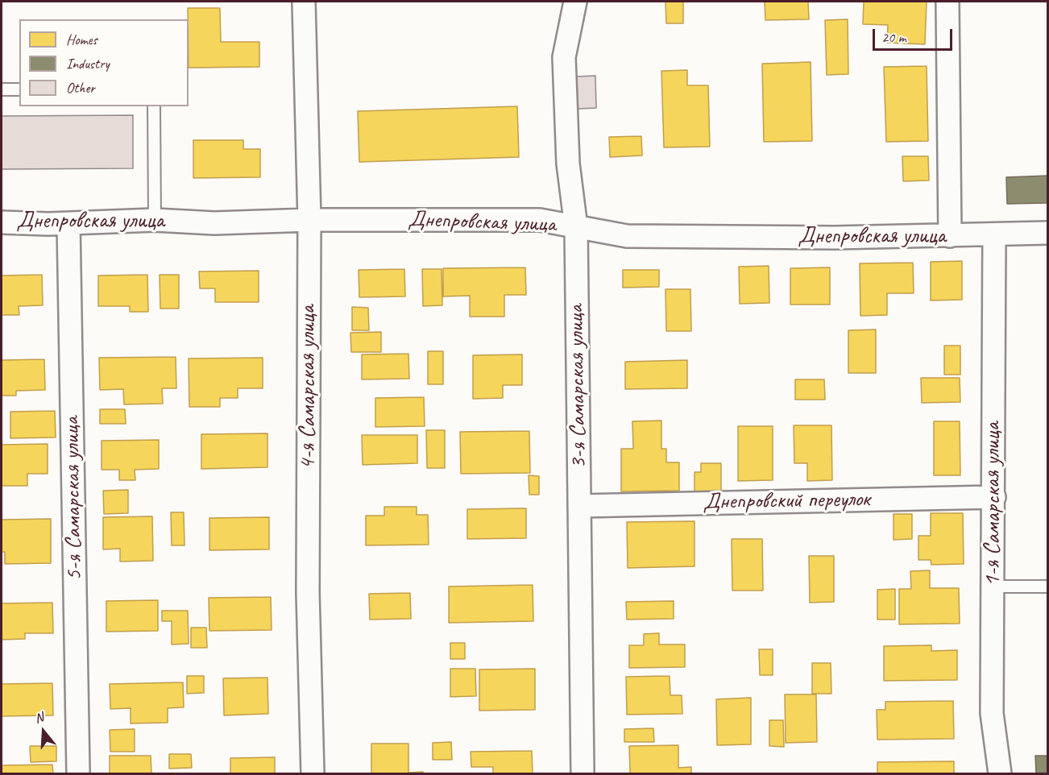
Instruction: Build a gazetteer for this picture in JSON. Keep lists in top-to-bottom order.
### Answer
{
  "streets": {
    "street": [
      "Днепровская улица",
      "3-я Самарская улица",
      "4-я Самарская улица",
      "5-я Самарская улица",
      "Днепровский переулок",
      "1-я Самарская улица"
    ]
  },
  "crossings": [
    ["Днепровская улица", "3-я Самарская улица"],
    ["Днепровская улица", "4-я Самарская улица"],
    ["Днепровская улица", "5-я Самарская улица"],
    ["Днепровская улица", "1-я Самарская улица"],
    ["3-я Самарская улица", "Днепровский переулок"],
    ["Днепровский переулок", "1-я Самарская улица"]
  ],
  "legend": ["Homes", "Industry", "Other"],
  "scale_bar": "20 m",
  "north": "top"
}
